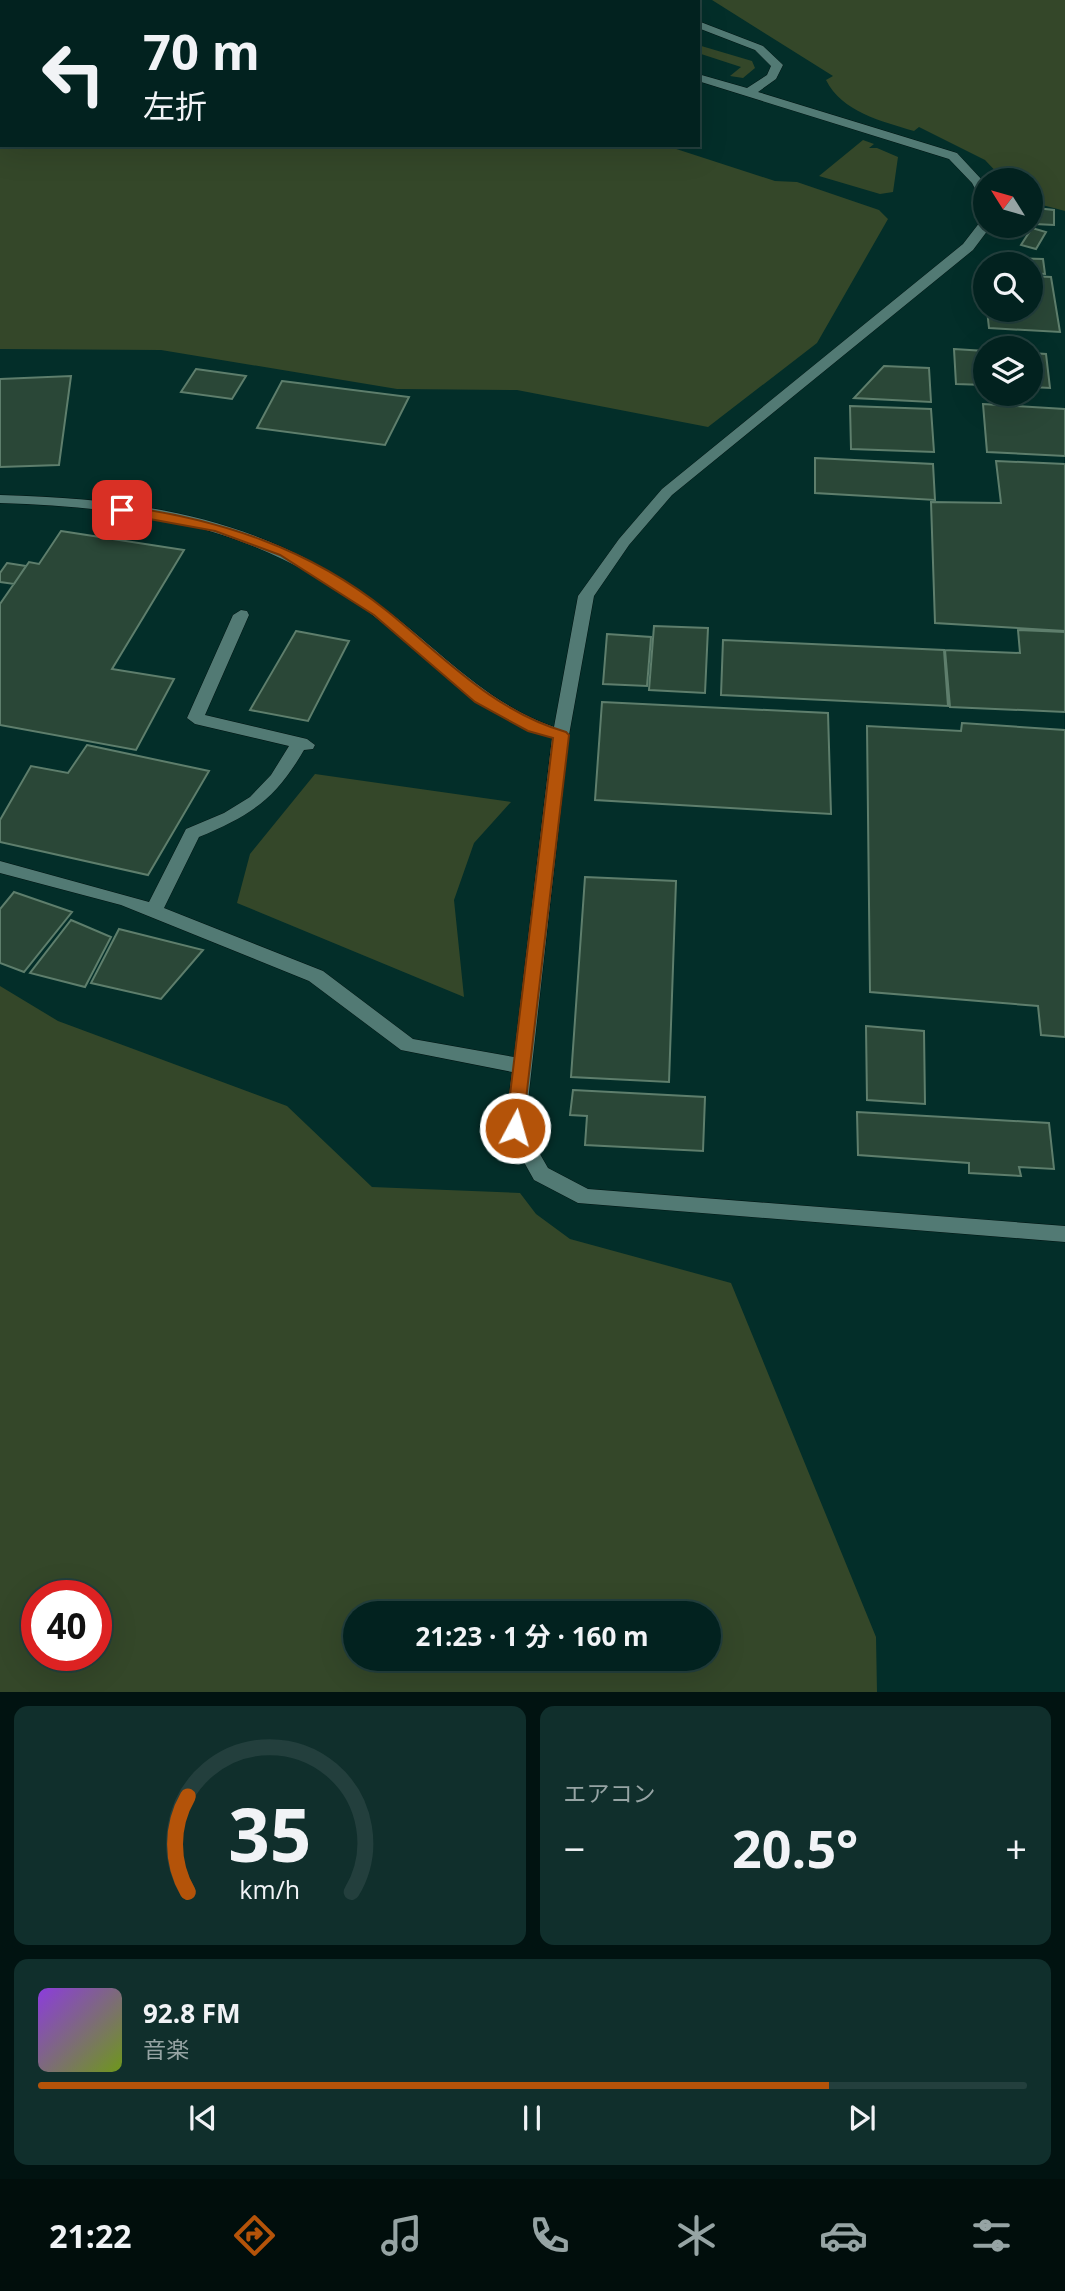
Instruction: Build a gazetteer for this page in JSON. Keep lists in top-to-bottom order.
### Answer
{
  "north": "top left",
  "page": {
    "turn": ["70 m", "左折"],
    "limit": "40",
    "trip": "21:23 · 1 分 · 160 m",
    "tile": "エアコン",
    "heat": ["−", "20.5°", "+"],
    "song": ["92.8 FM", "音楽"],
    "tabs": "21:22",
    "gauge": ["35", "km/h"]
  }
}
